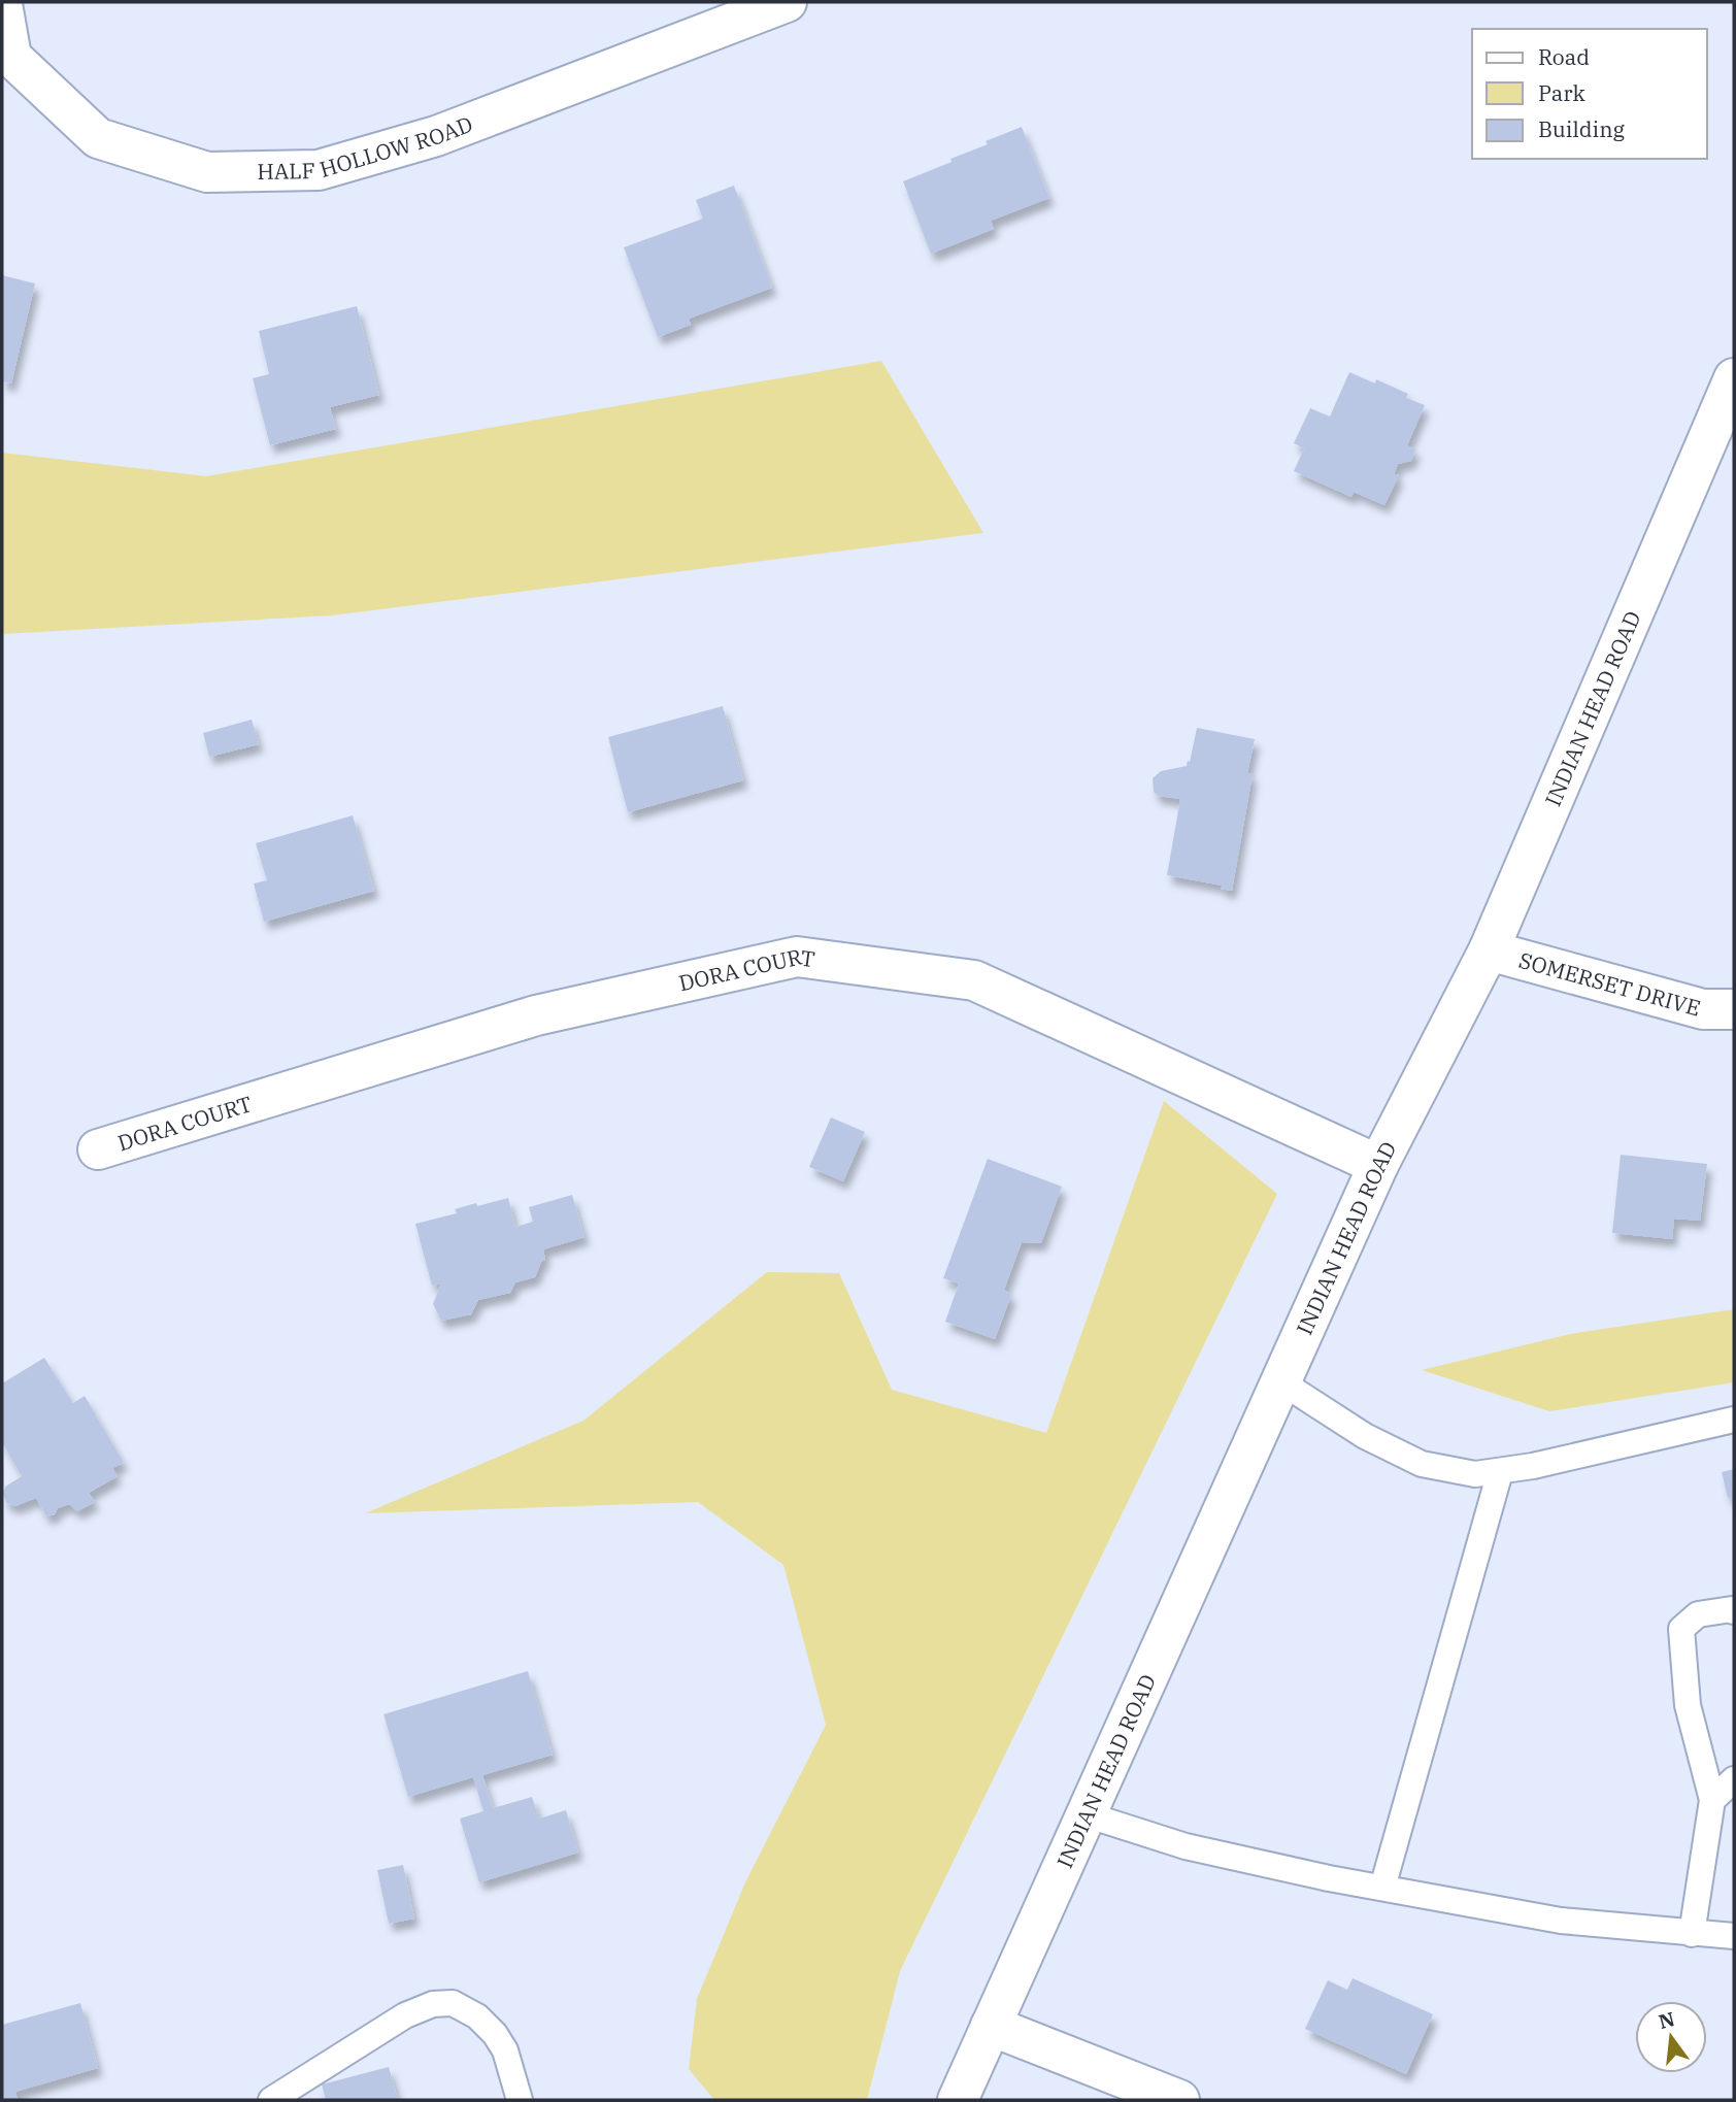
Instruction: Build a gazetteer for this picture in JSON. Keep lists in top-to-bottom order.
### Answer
{
  "streets": {
    "street": [
      "HALF HOLLOW ROAD",
      "INDIAN HEAD ROAD",
      "DORA COURT",
      "SOMERSET DRIVE"
    ]
  },
  "crossings": [
    ["INDIAN HEAD ROAD", "DORA COURT"],
    ["INDIAN HEAD ROAD", "SOMERSET DRIVE"]
  ],
  "legend": ["Road", "Park", "Building"],
  "north": "top"
}
